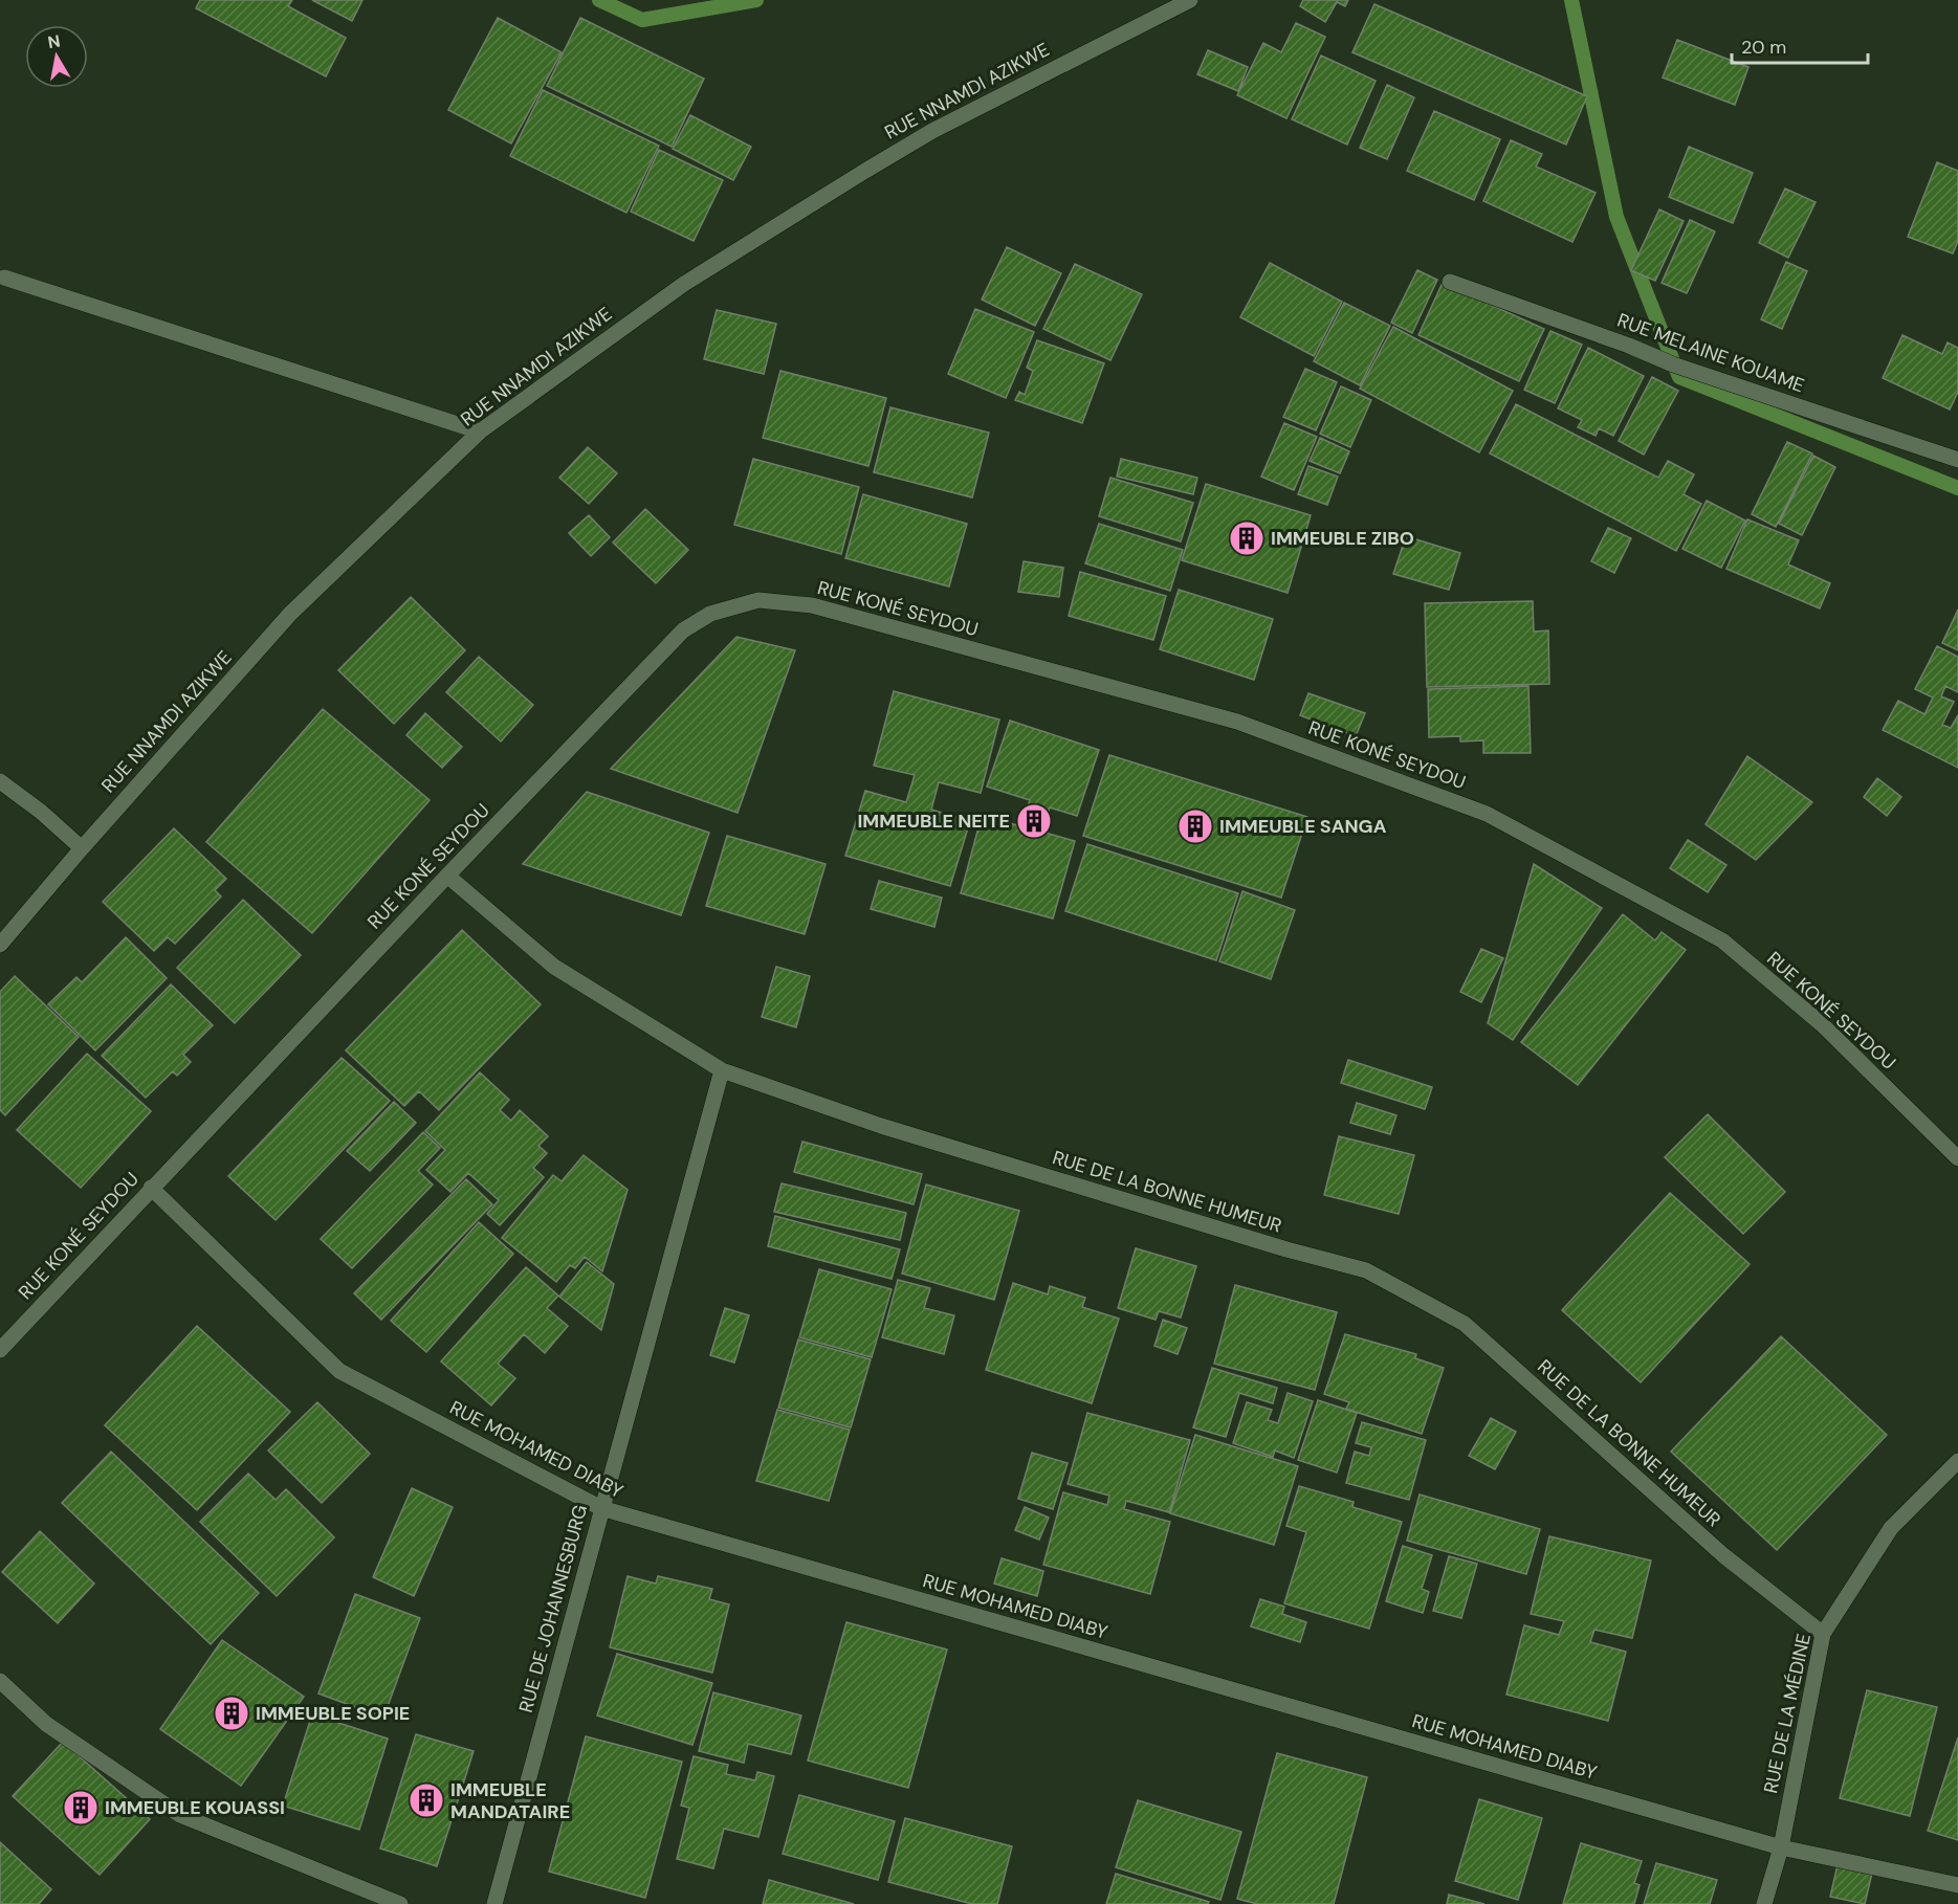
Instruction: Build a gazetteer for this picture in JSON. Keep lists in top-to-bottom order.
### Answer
{
  "streets": {
    "street": [
      "RUE NNAMDI AZIKWE",
      "RUE MELAINE KOUAME",
      "RUE KONÉ SEYDOU",
      "RUE DE LA BONNE HUMEUR",
      "RUE MOHAMED DIABY",
      "RUE DE JOHANNESBURG",
      "RUE DE LA MÉDINE"
    ]
  },
  "crossings": [
    ["RUE KONÉ SEYDOU", "RUE DE LA BONNE HUMEUR"],
    ["RUE KONÉ SEYDOU", "RUE MOHAMED DIABY"],
    ["RUE DE LA BONNE HUMEUR", "RUE DE JOHANNESBURG"],
    ["RUE DE LA BONNE HUMEUR", "RUE DE LA MÉDINE"],
    ["RUE MOHAMED DIABY", "RUE DE JOHANNESBURG"],
    ["RUE MOHAMED DIABY", "RUE DE LA MÉDINE"]
  ],
  "places": {
    "building": [
      "IMMEUBLE ZIBO",
      "IMMEUBLE NEITE",
      "IMMEUBLE SANGA",
      "IMMEUBLE SOPIE",
      "IMMEUBLE MANDATAIRE",
      "IMMEUBLE KOUASSI"
    ]
  },
  "scale_bar": "20 m",
  "north": "top"
}
